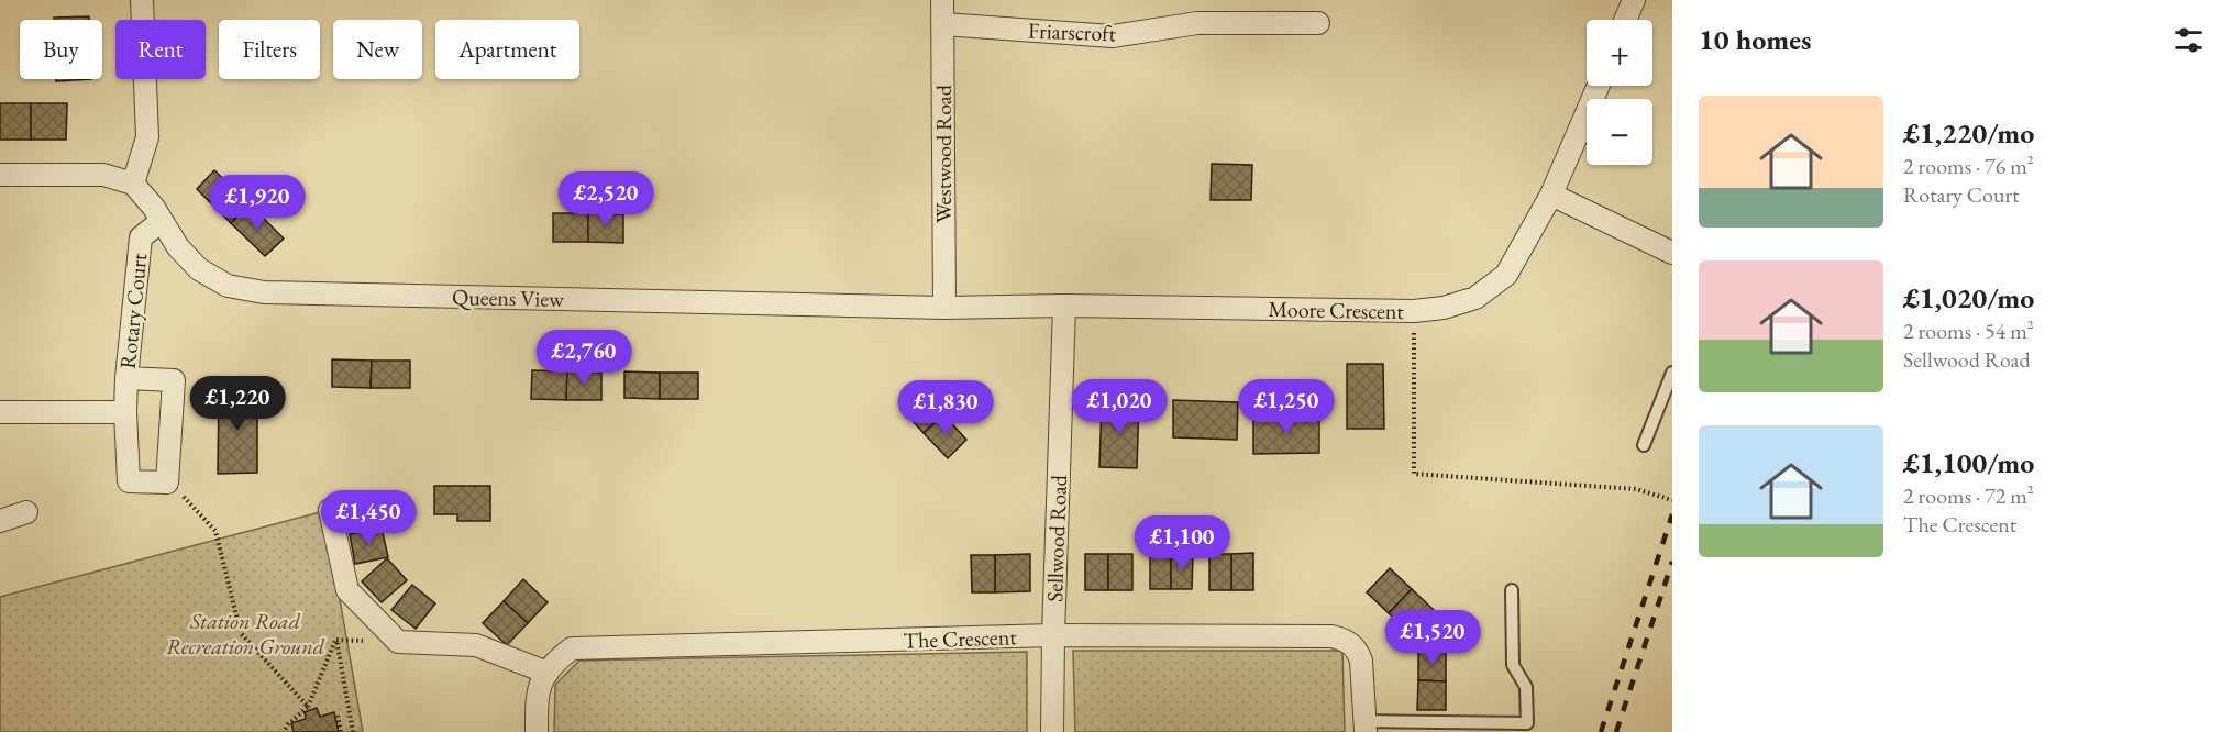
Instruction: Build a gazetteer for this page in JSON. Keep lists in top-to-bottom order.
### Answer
{
  "streets": {
    "street": [
      "Friarscroft",
      "Westwood Road",
      "Queens View",
      "Moore Crescent",
      "Rotary Court",
      "Sellwood Road",
      "The Crescent"
    ]
  },
  "crossings": [
    ["Friarscroft", "Westwood Road"],
    ["Westwood Road", "Queens View"],
    ["Queens View", "Moore Crescent"],
    ["Queens View", "Rotary Court"],
    ["Queens View", "Sellwood Road"],
    ["Moore Crescent", "Sellwood Road"],
    ["Sellwood Road", "The Crescent"]
  ],
  "parks": ["Station Road Recreation Ground"],
  "page": {
    "heading": "10 homes",
    "map_buttons": ["+", "−"],
    "chip": [
      "Buy",
      "Rent",
      "Filters",
      "New",
      "Apartment"
    ],
    "list": [
      {
        "name": "£1,220/mo",
        "note": "2 rooms · 76 m² · Rotary Court"
      },
      {
        "name": "£1,020/mo",
        "note": "2 rooms · 54 m² · Sellwood Road"
      },
      {
        "name": "£1,100/mo",
        "note": "2 rooms · 72 m² · The Crescent"
      }
    ],
    "price": [
      "£2,520",
      "£1,920",
      "£2,760",
      "£1,220",
      "£1,020",
      "£1,250",
      "£1,830",
      "£1,450",
      "£1,100",
      "£1,520"
    ]
  }
}
